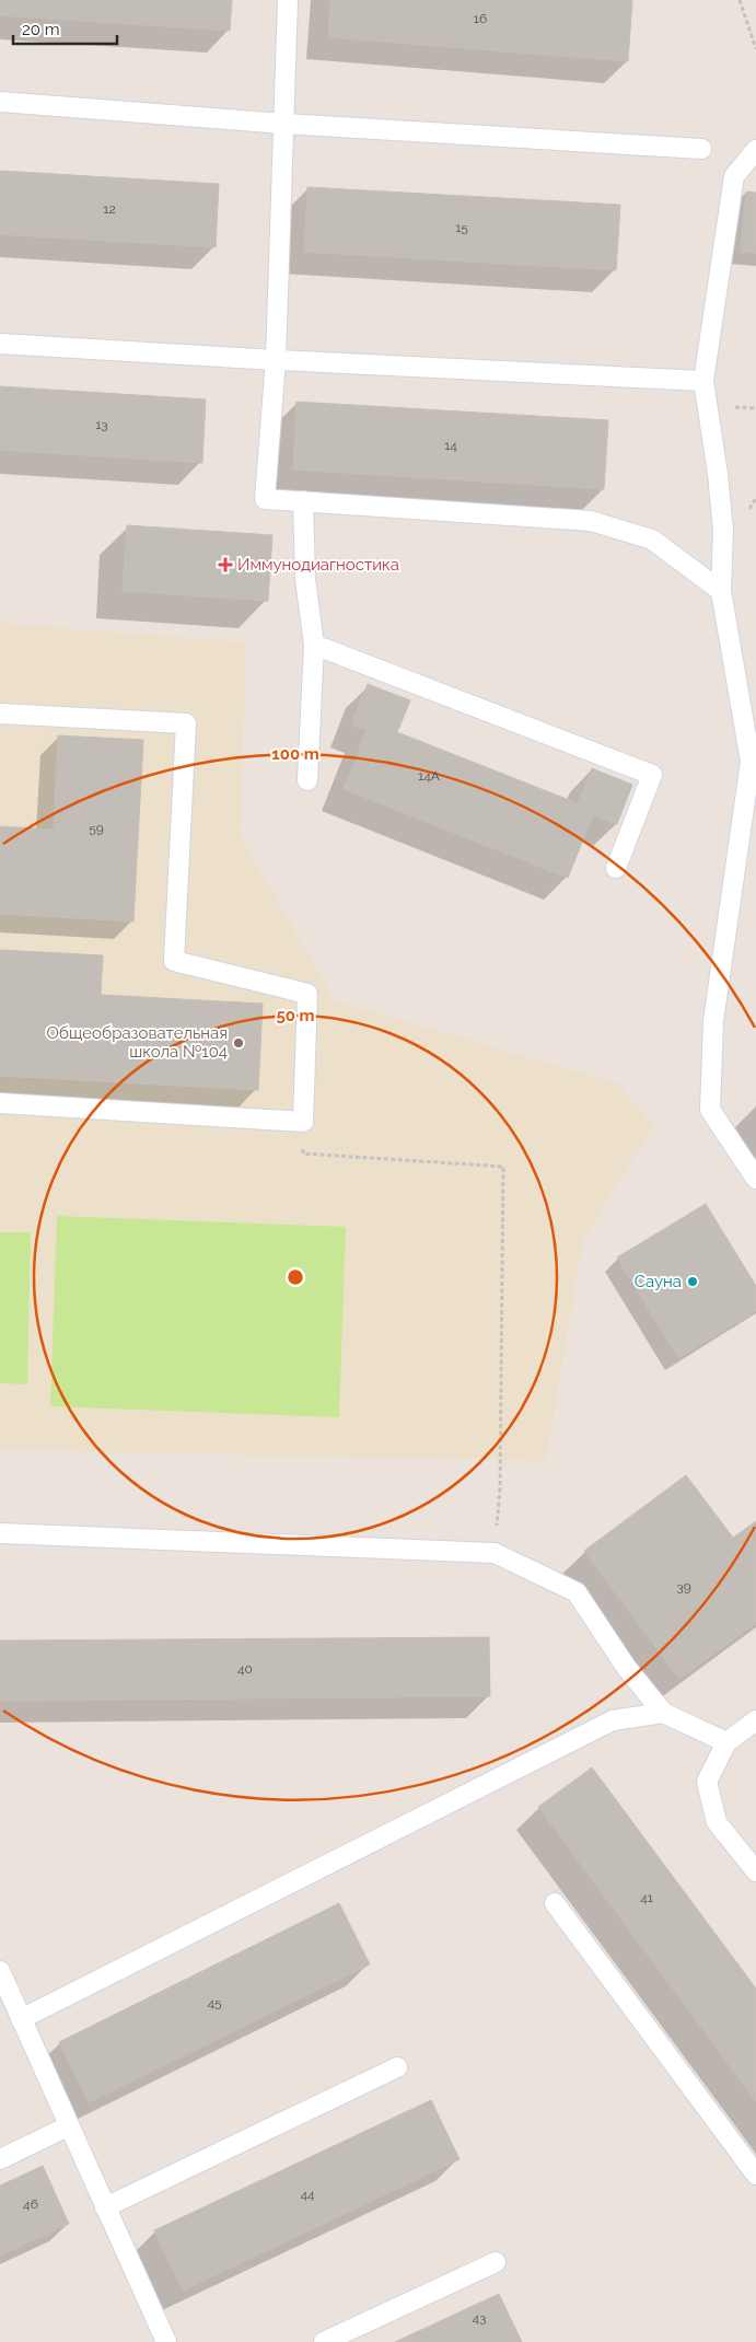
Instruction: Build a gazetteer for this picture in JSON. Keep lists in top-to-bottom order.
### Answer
{
  "places": {
    "health": ["Иммунодиагностика"],
    "other": ["Общеобразовательная школа №104", "Сауна"]
  },
  "house_numbers": [
    "16",
    "12",
    "15",
    "13",
    "14",
    "14А",
    "59",
    "39",
    "40",
    "41",
    "45",
    "44",
    "46",
    "43"
  ],
  "scale_bar": "20 m",
  "rings": ["100 m", "50 m"]
}
